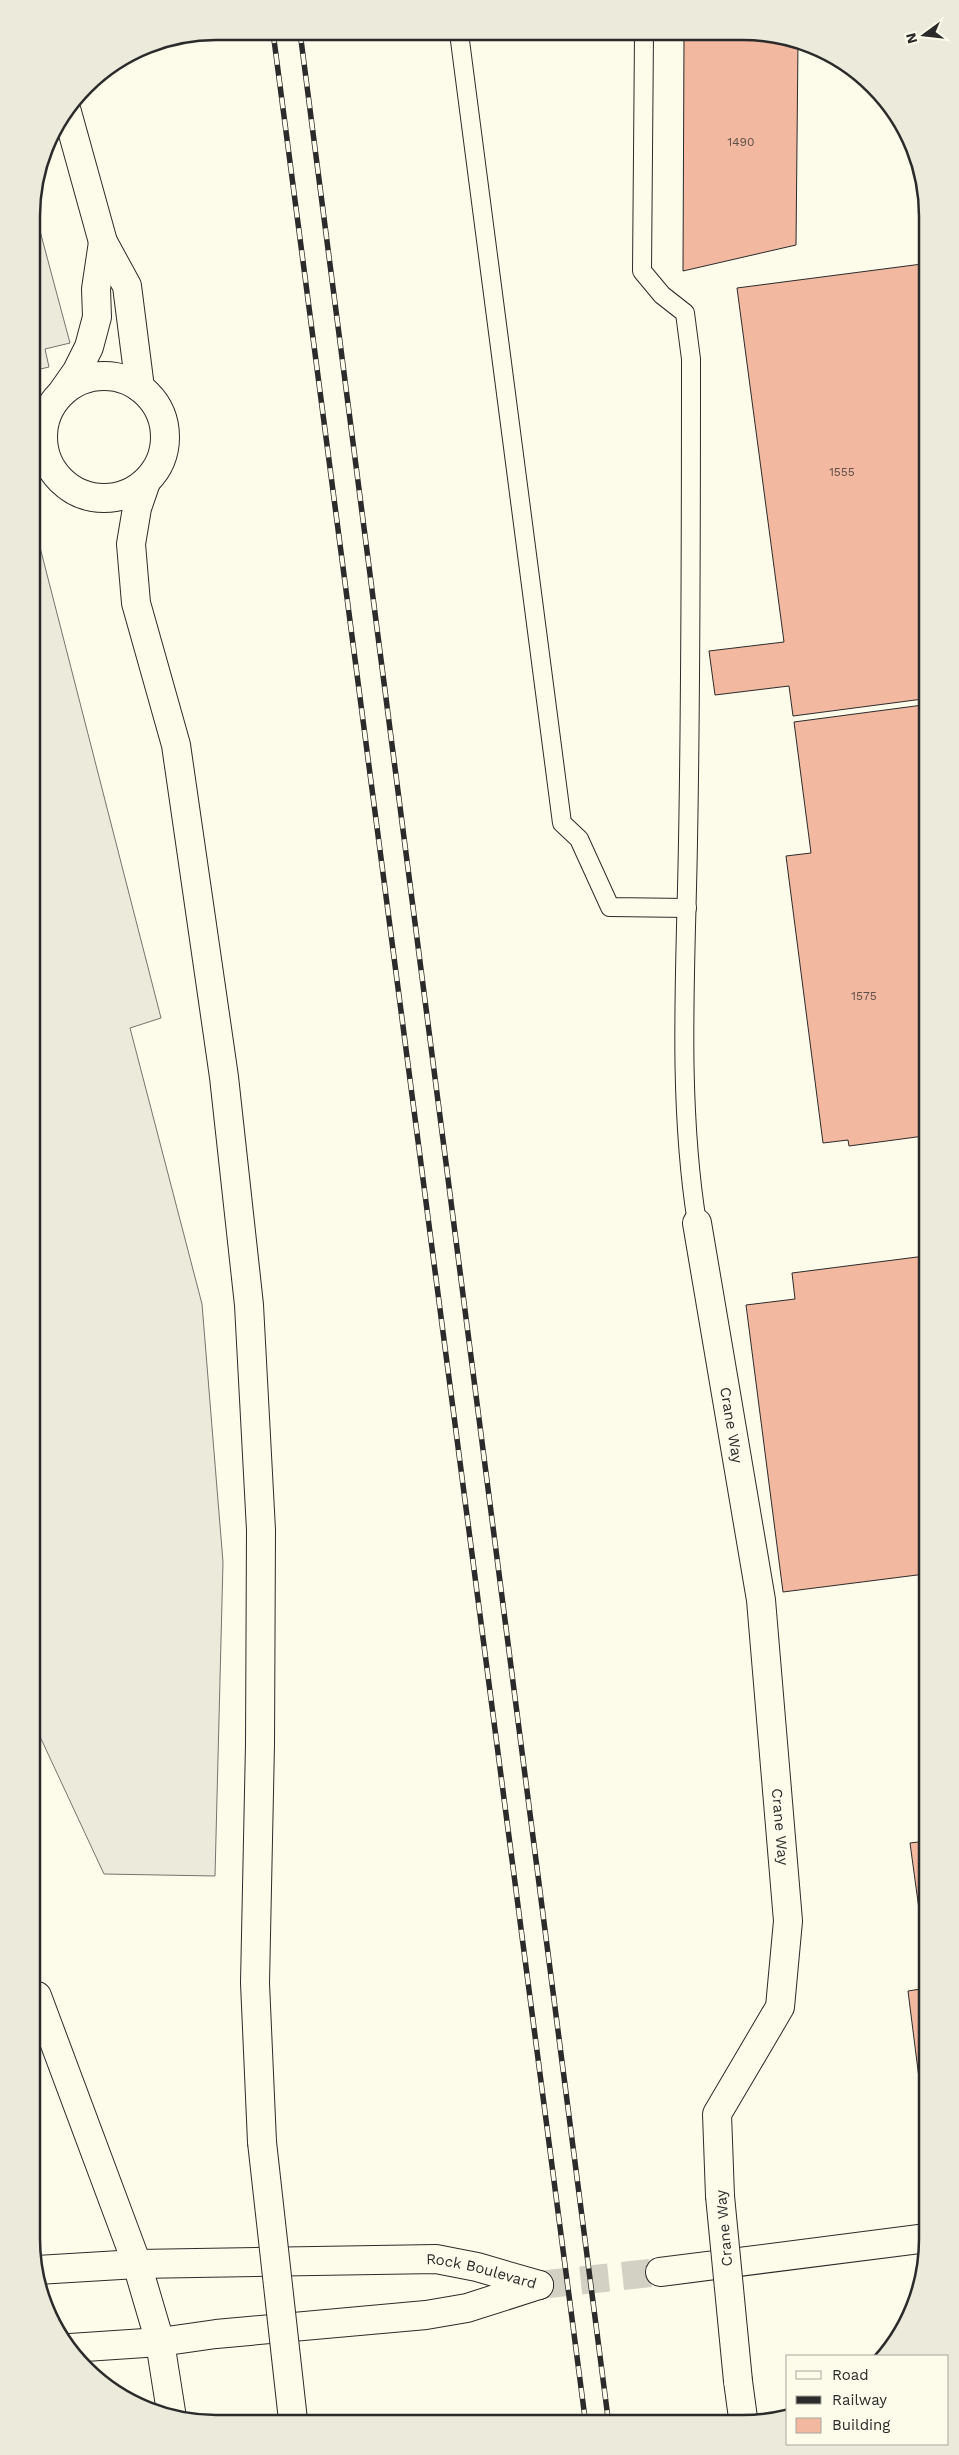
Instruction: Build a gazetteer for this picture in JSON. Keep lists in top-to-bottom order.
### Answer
{
  "streets": {
    "main road": ["Crane Way", "Rock Boulevard"]
  },
  "house_numbers": ["1490", "1555", "1575"],
  "legend": ["Road", "Railway", "Building"],
  "north": "left"
}
